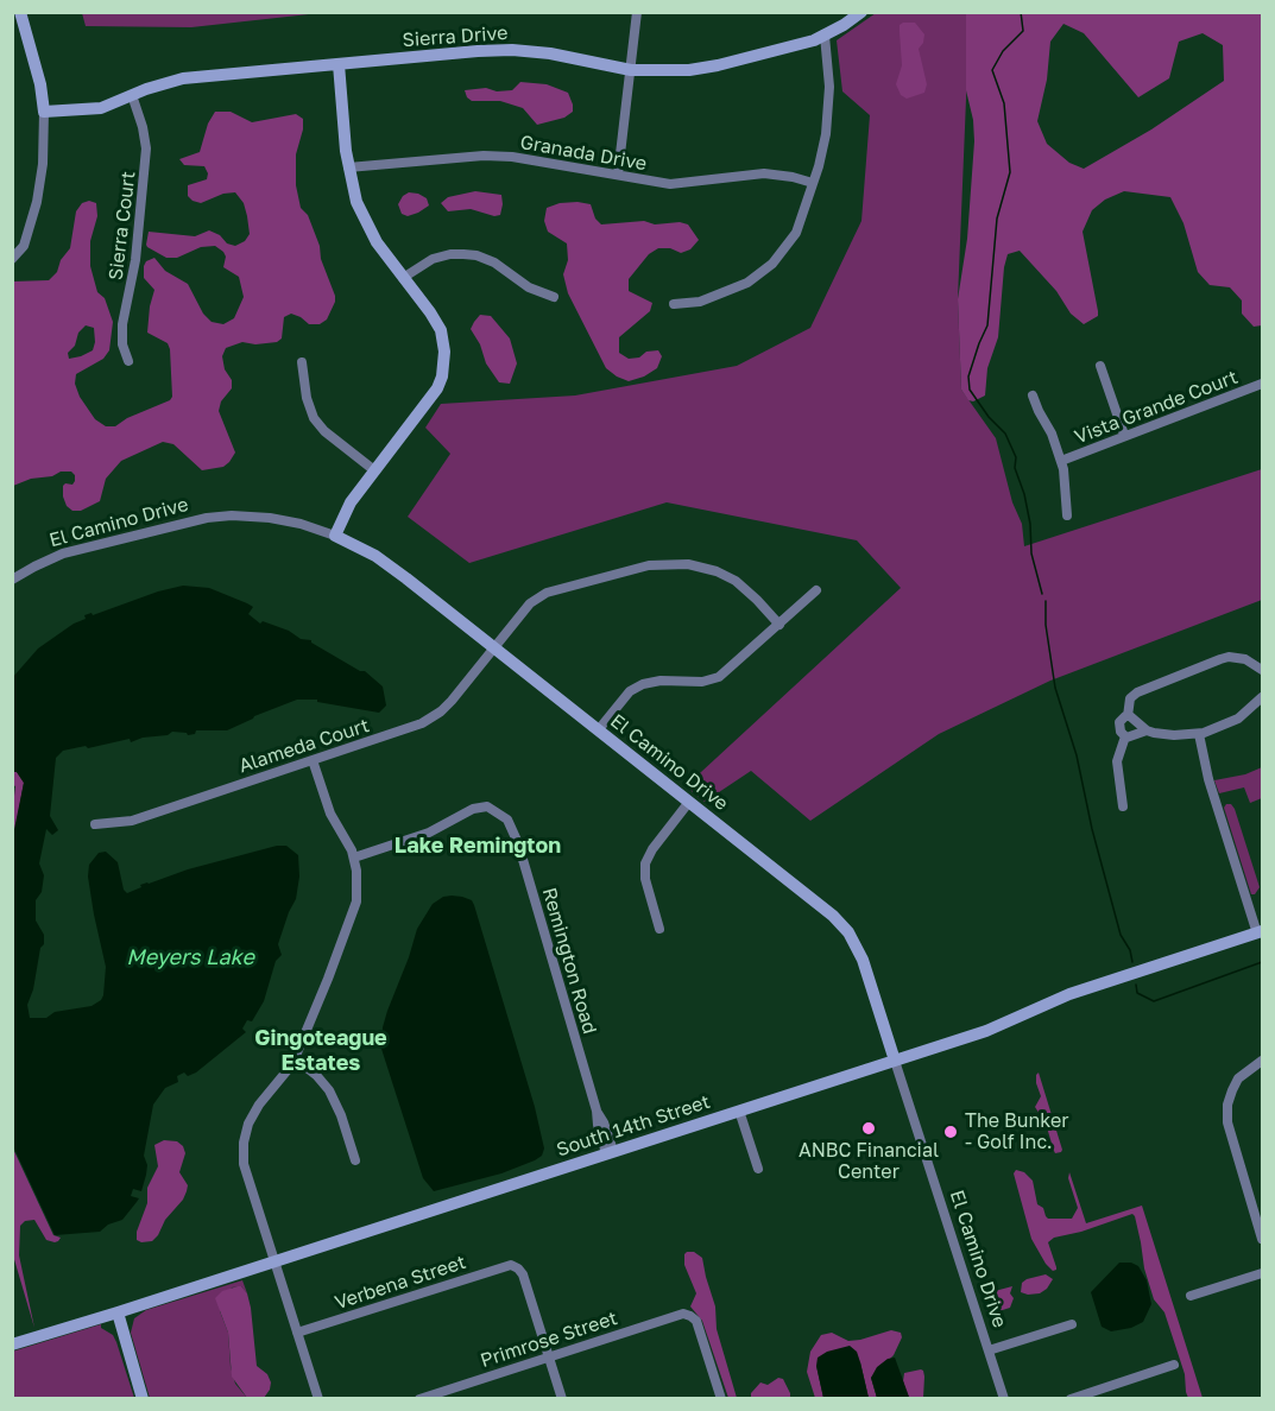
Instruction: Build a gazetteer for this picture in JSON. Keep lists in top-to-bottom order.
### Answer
{
  "streets": {
    "street": [
      "Sierra Drive",
      "Granada Drive",
      "Sierra Court",
      "Vista Grande Court",
      "El Camino Drive",
      "Alameda Court",
      "Remington Road",
      "South 14th Street",
      "Verbena Street",
      "Primrose Street"
    ]
  },
  "crossings": [
    ["Sierra Drive", "Sierra Court"],
    ["El Camino Drive", "Alameda Court"],
    ["El Camino Drive", "South 14th Street"],
    ["Remington Road", "South 14th Street"],
    ["Verbena Street", "Primrose Street"]
  ],
  "districts": ["Lake Remington", "Gingoteague Estates"],
  "water": ["Meyers Lake"],
  "places": ["ANBC Financial Center", "The Bunker - Golf Inc."]
}
